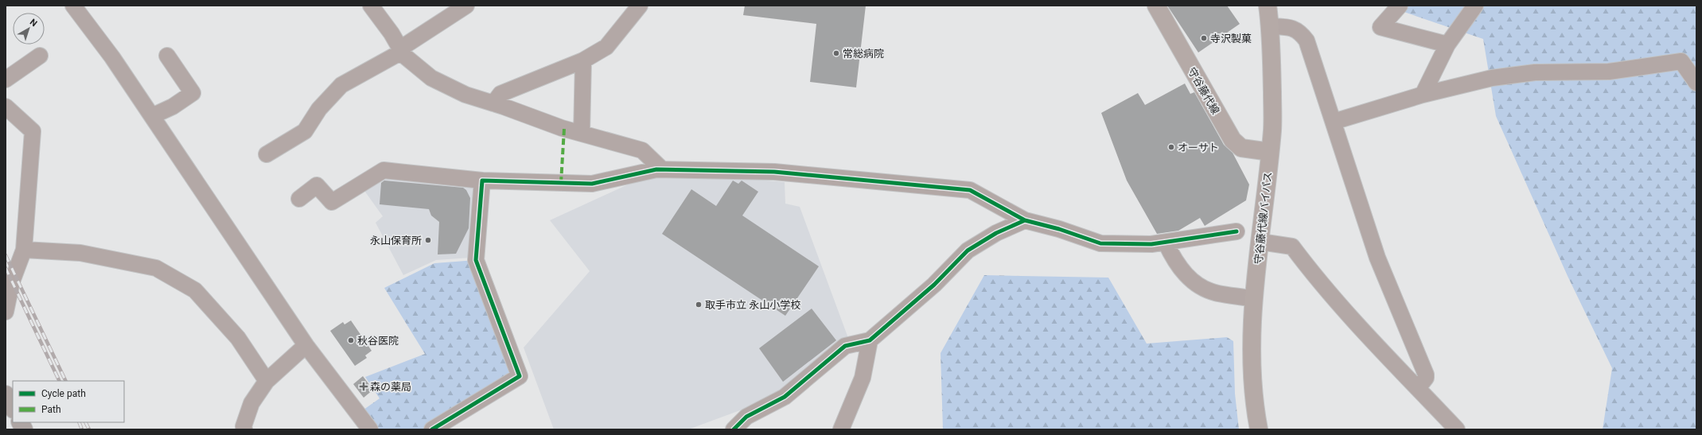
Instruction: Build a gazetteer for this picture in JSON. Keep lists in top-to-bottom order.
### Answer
{
  "streets": {
    "main road": ["守谷藤代線", "守谷藤代線バイパス"]
  },
  "crossings": [
    ["守谷藤代線", "守谷藤代線バイパス"]
  ],
  "places": {
    "other": [
      "寺沢製菓",
      "常総病院",
      "オーサト",
      "永山保育所",
      "取手市立 永山小学校",
      "秋谷医院"
    ],
    "health": ["森の薬局"]
  },
  "legend": ["Cycle path", "Path"],
  "north": "top right"
}
